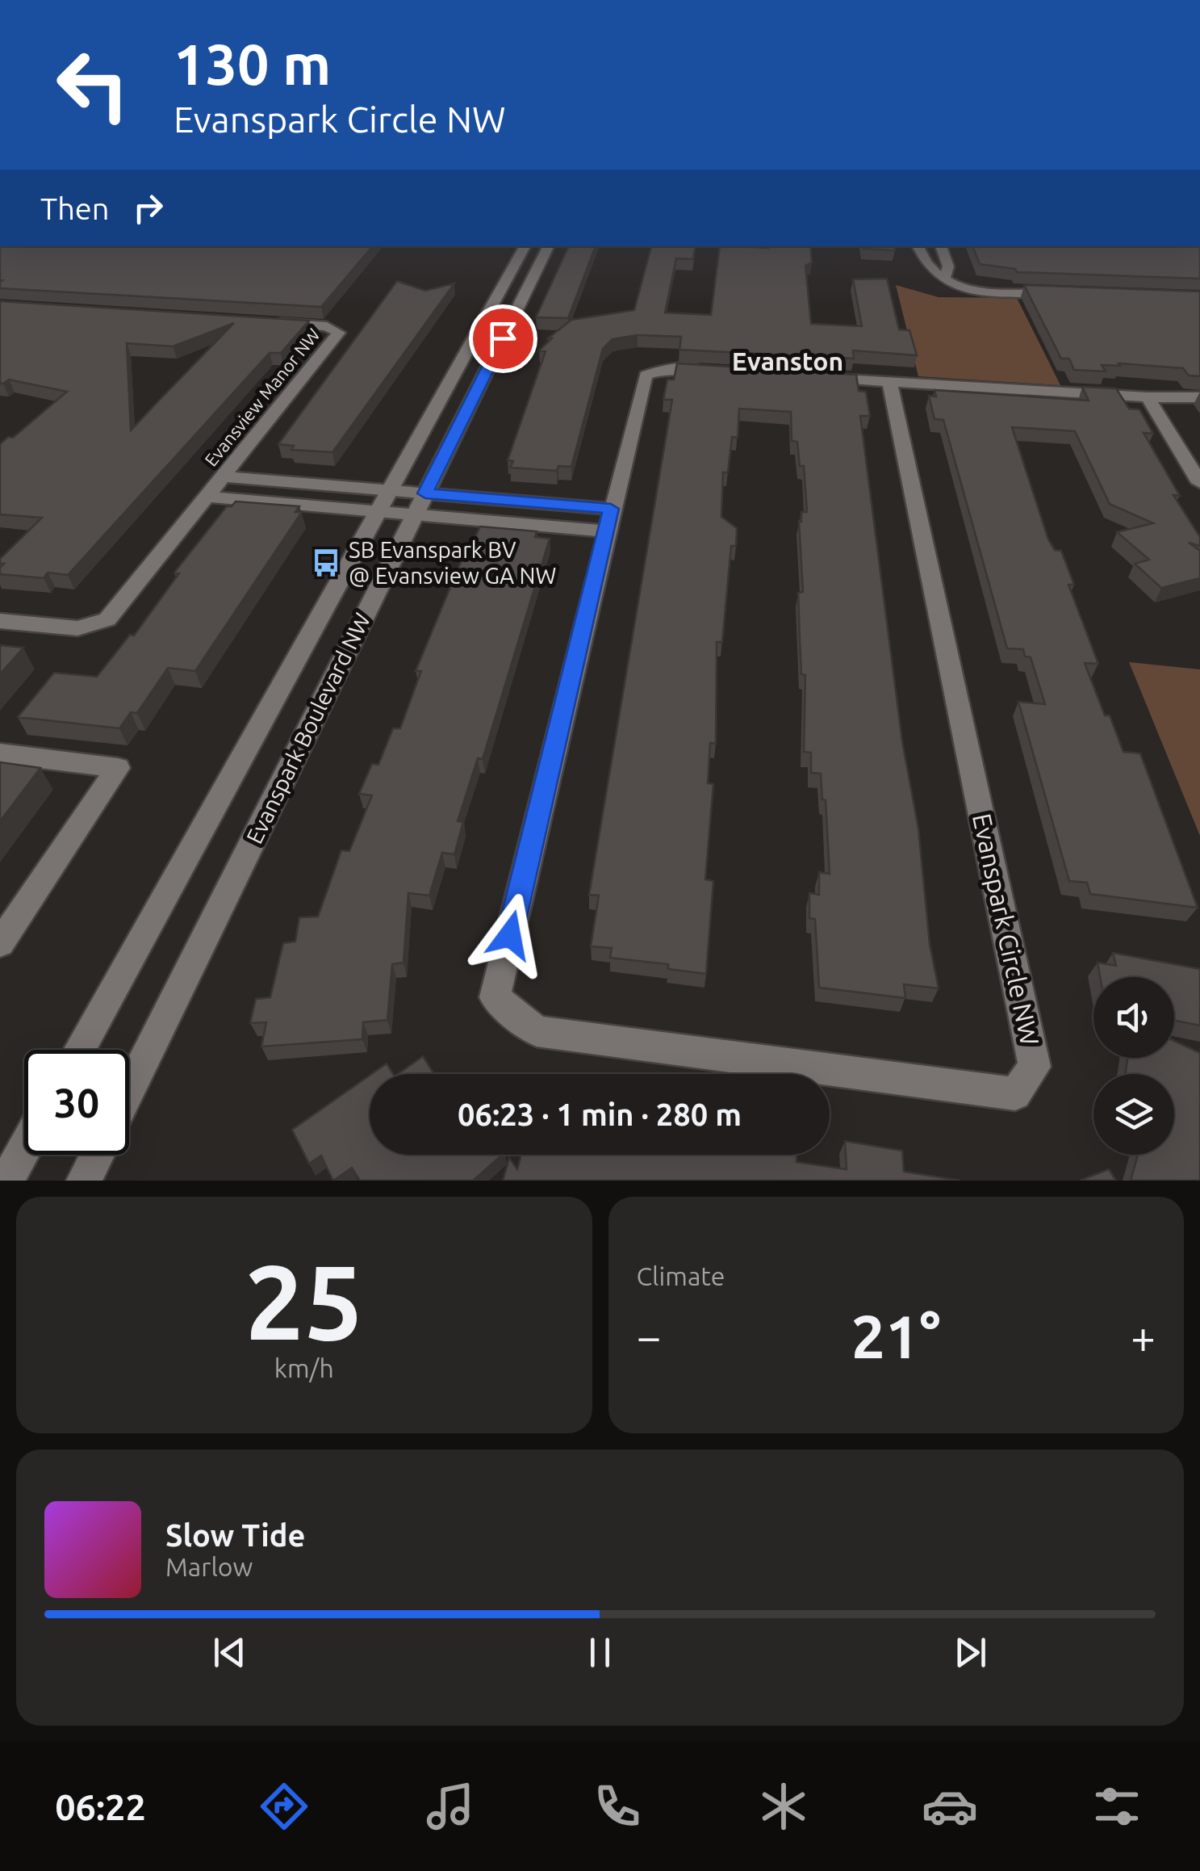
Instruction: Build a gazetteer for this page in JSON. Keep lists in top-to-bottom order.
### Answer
{
  "streets": {
    "street": ["Evansview Manor NW", "Evanspark Boulevard NW", "Evanspark Circle NW"]
  },
  "districts": ["Evanston"],
  "places": {
    "bus stop": ["SB Evanspark BV @ Evansview GA NW"]
  },
  "page": {
    "turn": ["130 m", "Evanspark Circle NW"],
    "then": "Then",
    "limit": "30",
    "trip": "06:23 · 1 min · 280 m",
    "tile": [
      ["25", "km/h"],
      "Climate"
    ],
    "heat": ["−", "21°", "+"],
    "song": ["Slow Tide", "Marlow"],
    "tabs": "06:22"
  }
}
